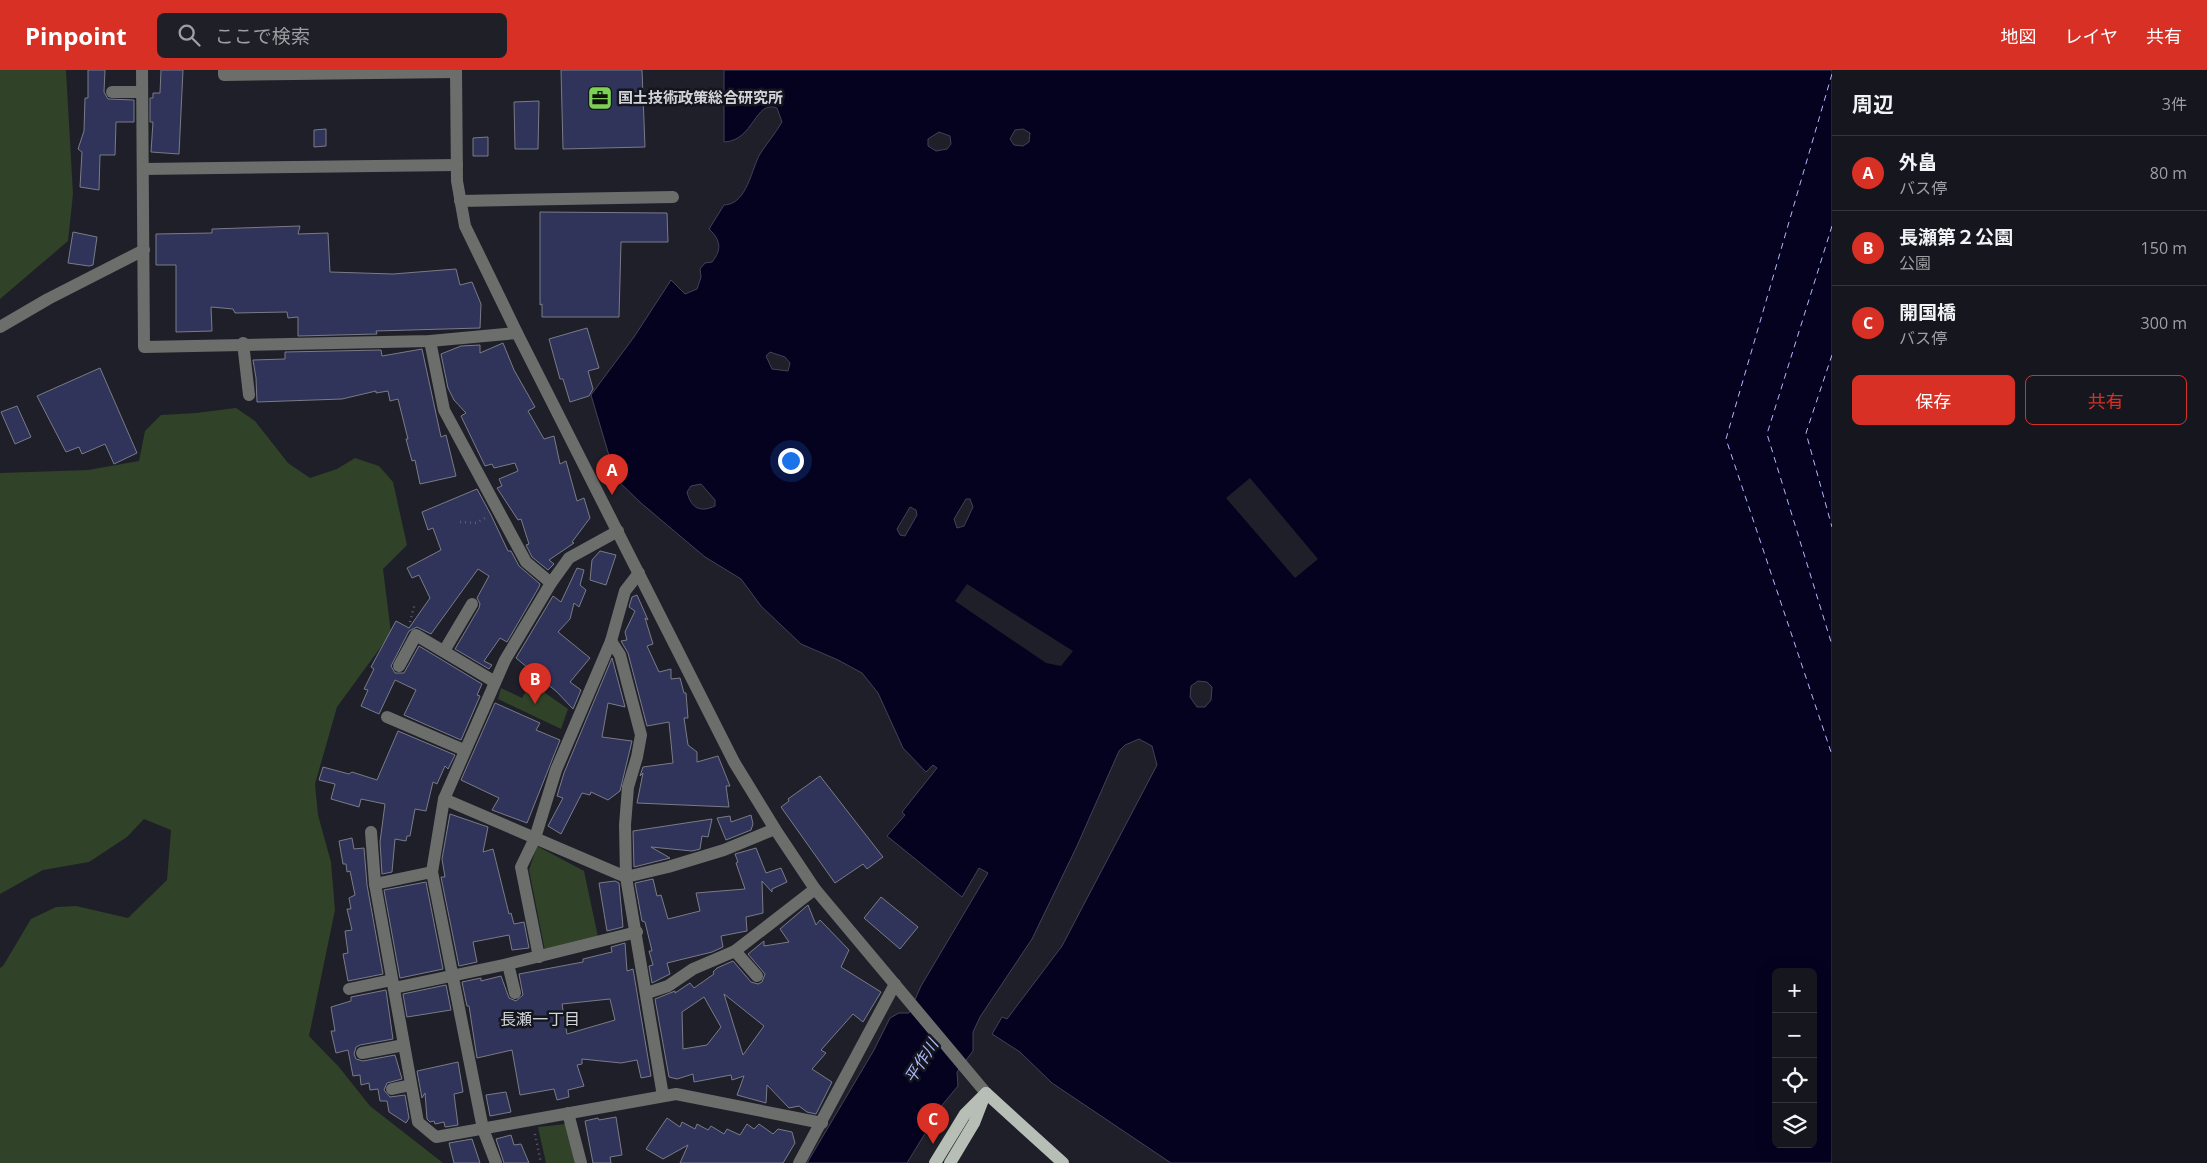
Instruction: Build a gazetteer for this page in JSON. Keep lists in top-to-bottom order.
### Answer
{
  "districts": ["長瀬一丁目"],
  "water": ["平作川"],
  "places": {
    "office": ["国土技術政策総合研究所"]
  },
  "page": {
    "header": "Pinpoint",
    "search": "ここで検索",
    "nav": ["地図", "レイヤ", "共有"],
    "heading": ["周辺", "3件"],
    "list": [
      {
        "mark": "A",
        "name": "外畠",
        "note": "バス停",
        "value": "80 m"
      },
      {
        "mark": "B",
        "name": "長瀬第２公園",
        "note": "公園",
        "value": "150 m"
      },
      {
        "mark": "C",
        "name": "開国橋",
        "note": "バス停",
        "value": "300 m"
      }
    ],
    "buttons": ["保存", "共有"],
    "pins": ["A", "B", "C"],
    "map_buttons": ["+", "−"]
  }
}
